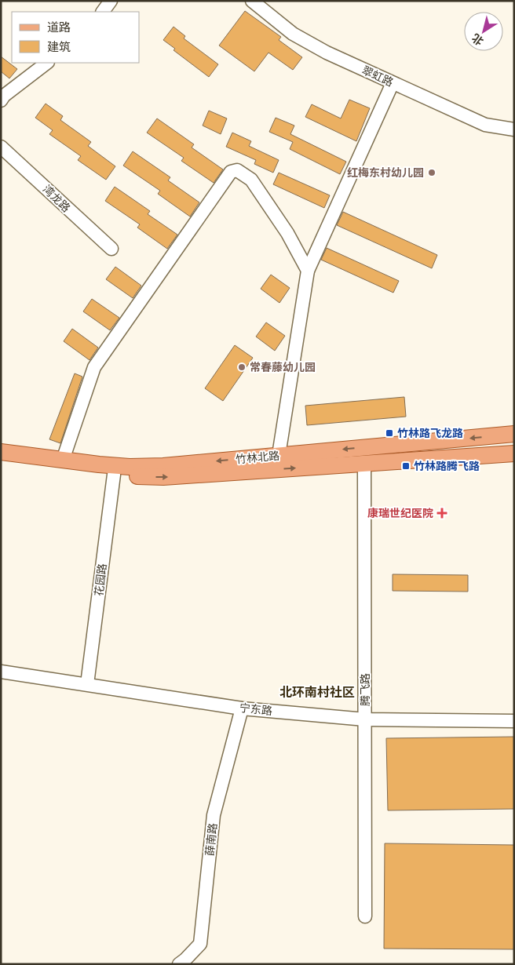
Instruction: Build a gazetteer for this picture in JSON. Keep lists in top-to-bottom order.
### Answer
{
  "streets": {
    "main road": ["竹林北路"],
    "street": [
      "翠虹路",
      "湾龙路",
      "花园路",
      "腾飞路",
      "宁东路",
      "薛南路"
    ]
  },
  "crossings": [
    ["竹林北路", "花园路"],
    ["竹林北路", "腾飞路"],
    ["花园路", "宁东路"],
    ["腾飞路", "宁东路"],
    ["宁东路", "薛南路"]
  ],
  "districts": ["北环南村社区"],
  "places": {
    "other": ["红梅东村幼儿园", "常春藤幼儿园"],
    "transit": ["竹林路飞龙路", "竹林路腾飞路"],
    "health": ["康瑞世纪医院"]
  },
  "legend": ["道路", "建筑"],
  "north": "bottom left"
}
